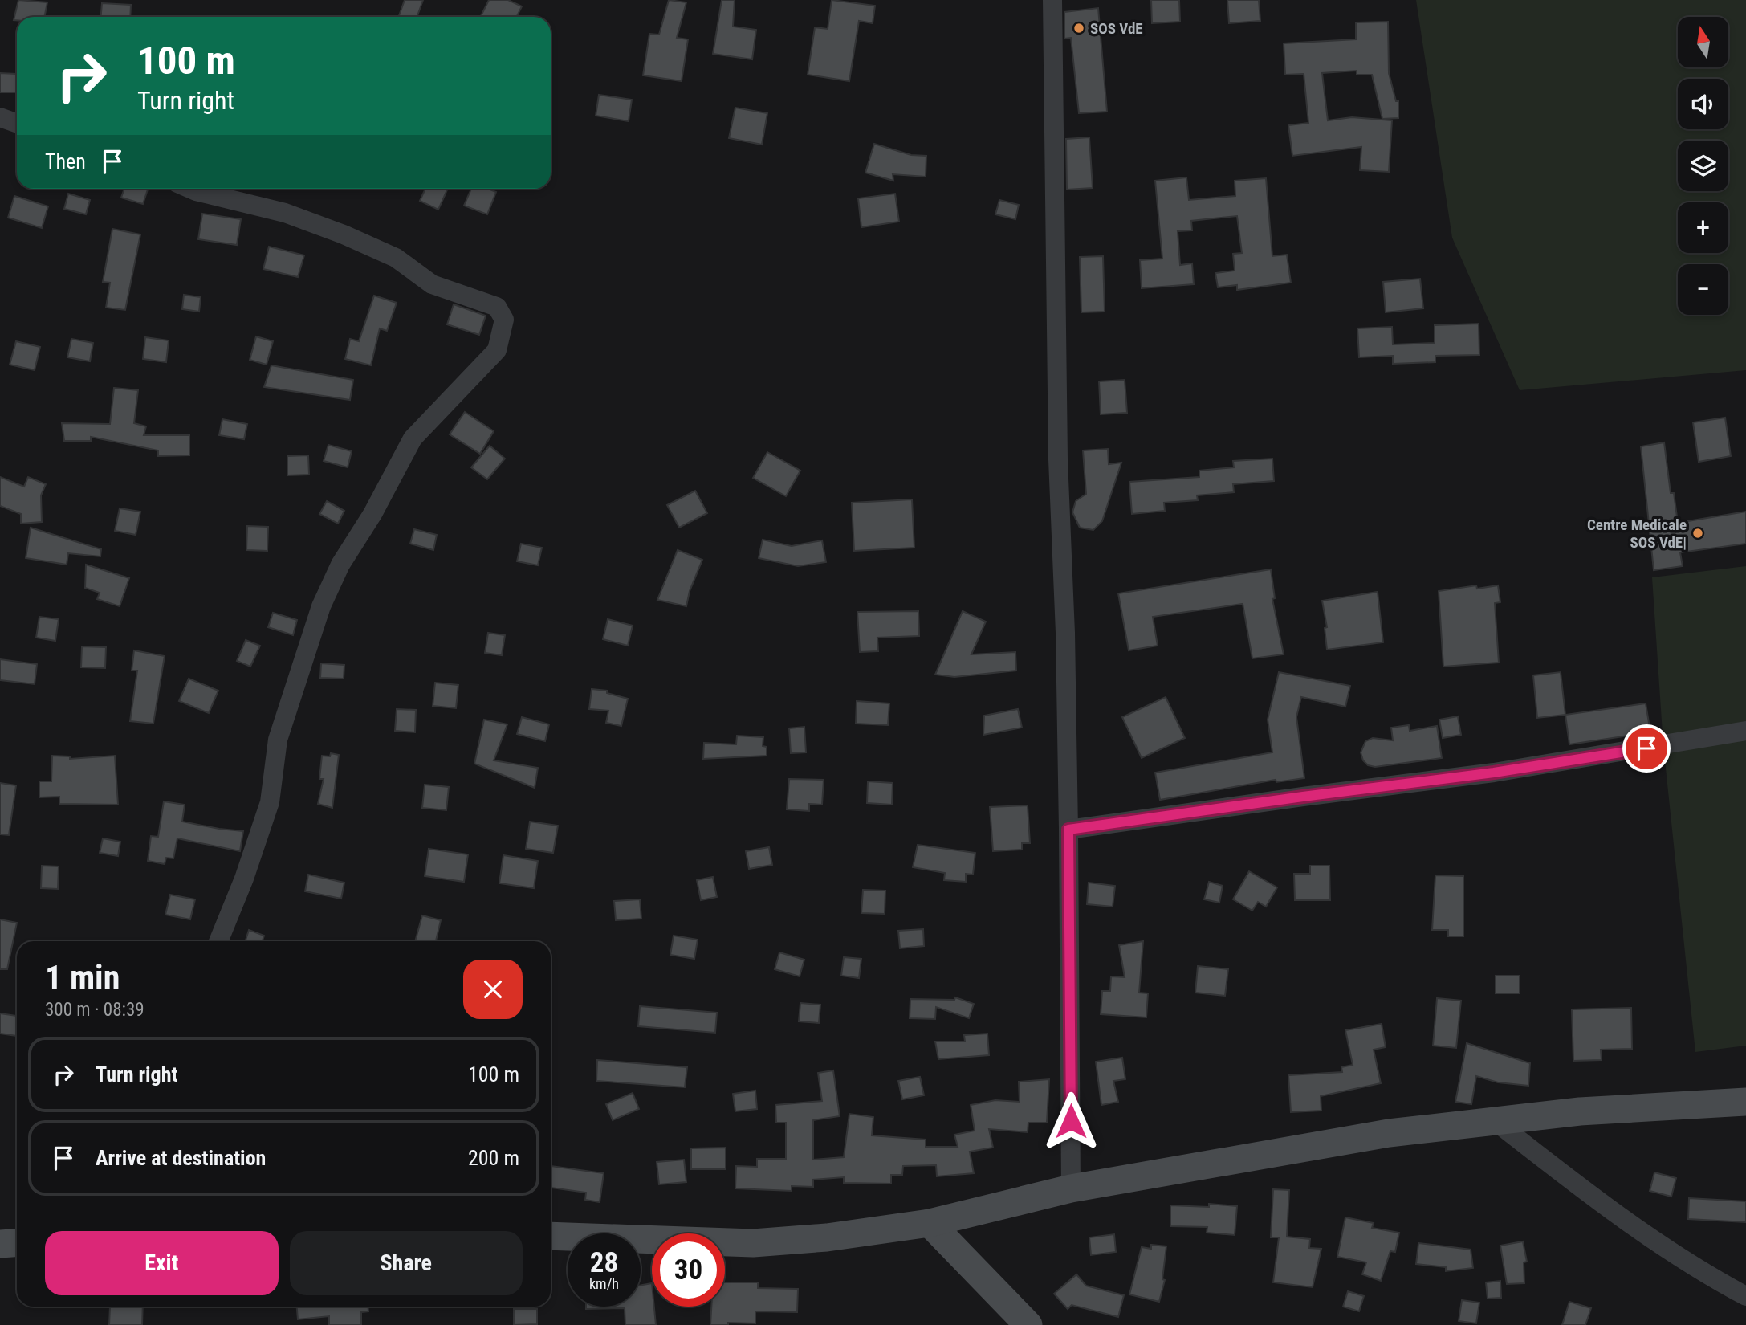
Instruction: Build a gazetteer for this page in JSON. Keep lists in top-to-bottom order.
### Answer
{
  "places": ["SOS VdE", "Centre Medicale SOS VdE|"],
  "north": "top",
  "page": {
    "map_buttons": ["+", "−"],
    "turn": ["100 m", "Turn right"],
    "then": "Then",
    "heading": ["1 min", "300 m · 08:39"],
    "list": [
      {
        "name": "Turn right",
        "value": "100 m"
      },
      {
        "name": "Arrive at destination",
        "value": "200 m"
      }
    ],
    "buttons": ["Exit", "Share"],
    "speed": "28 km/h",
    "limit": "30"
  }
}
